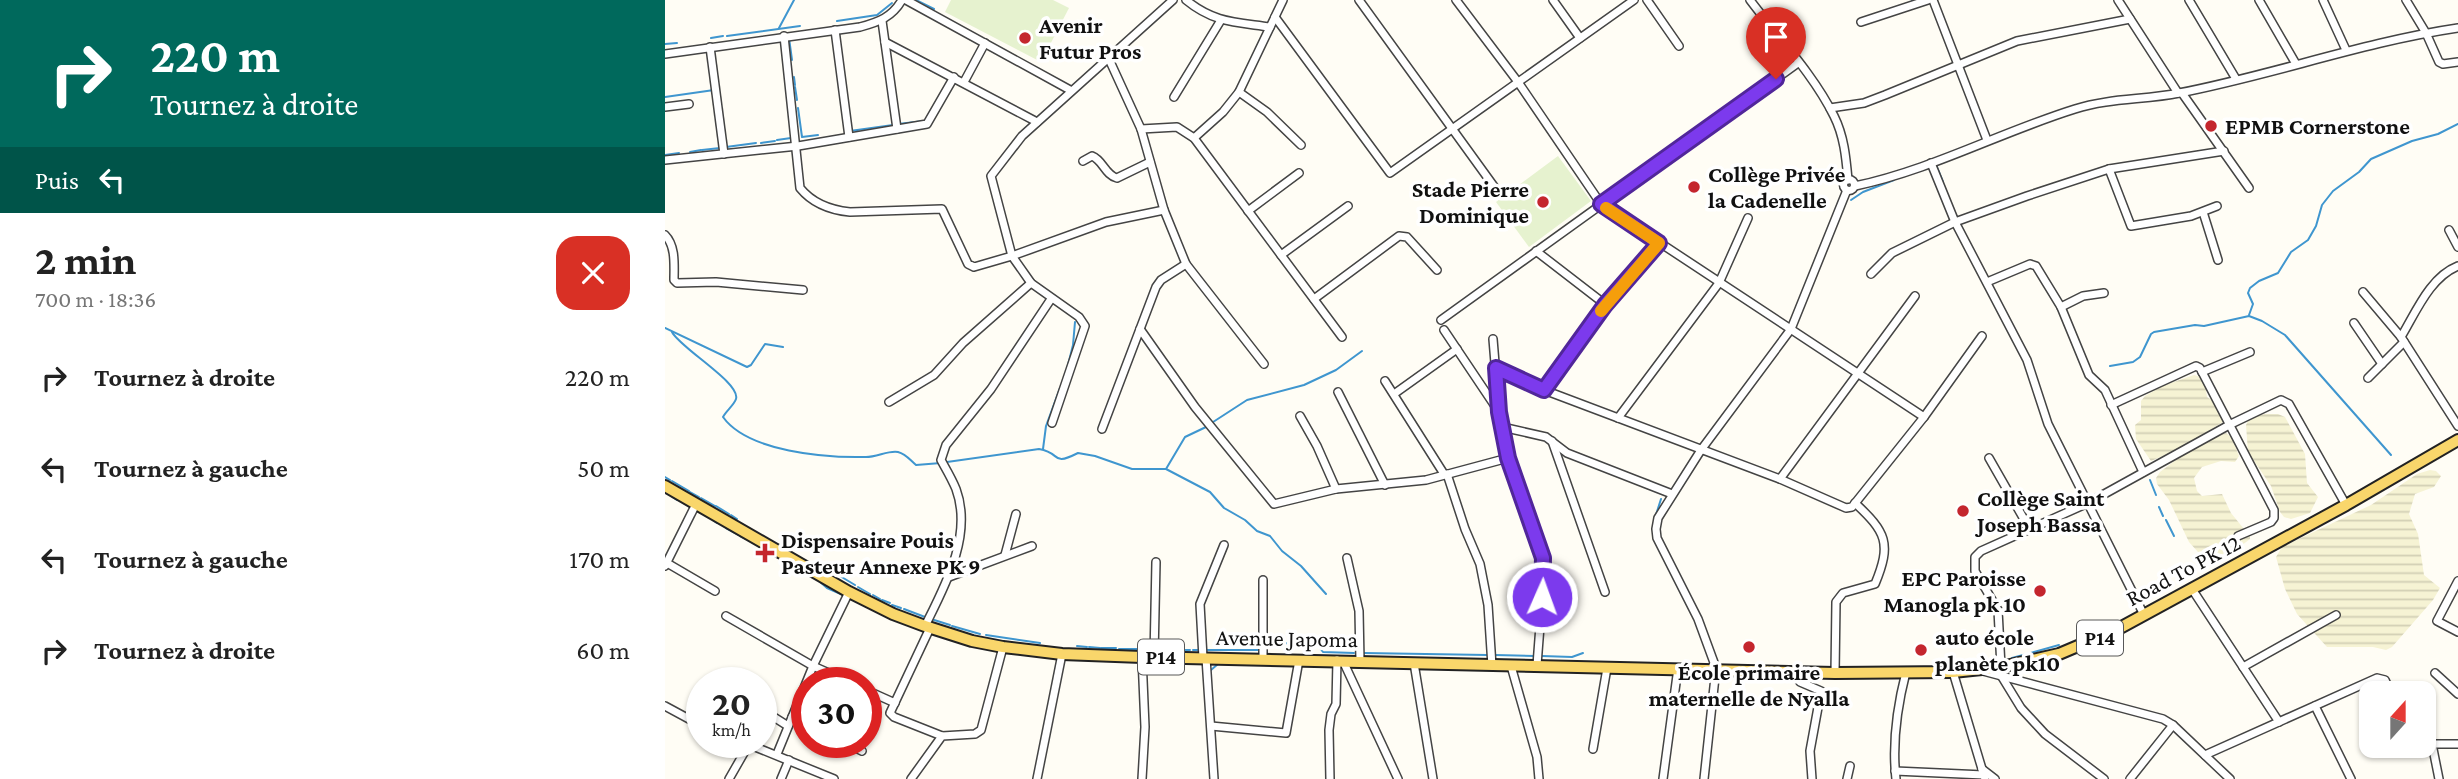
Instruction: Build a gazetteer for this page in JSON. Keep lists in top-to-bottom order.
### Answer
{
  "streets": {
    "main road": ["Road To PK 12", "Avenue Japoma", "P14"]
  },
  "crossings": [
    ["Road To PK 12", "Avenue Japoma"]
  ],
  "places": {
    "other": [
      "Avenir Futur Pros",
      "EPMB Cornerstone",
      "Collège Privée la Cadenelle",
      "Stade Pierre Dominique",
      "Collège Saint Joseph Bassa",
      "EPC Paroisse Manogla pk 10",
      "École primaire maternelle de Nyalla",
      "auto école planète pk10"
    ],
    "health": ["Dispensaire Pouis Pasteur Annexe PK 9"]
  },
  "north": "top",
  "page": {
    "turn": ["220 m", "Tournez à droite"],
    "then": "Puis",
    "heading": ["2 min", "700 m · 18:36"],
    "list": [
      {
        "name": "Tournez à droite",
        "value": "220 m"
      },
      {
        "name": "Tournez à gauche",
        "value": "50 m"
      },
      {
        "name": "Tournez à gauche",
        "value": "170 m"
      },
      {
        "name": "Tournez à droite",
        "value": "60 m"
      }
    ],
    "speed": "20 km/h",
    "limit": "30"
  }
}
